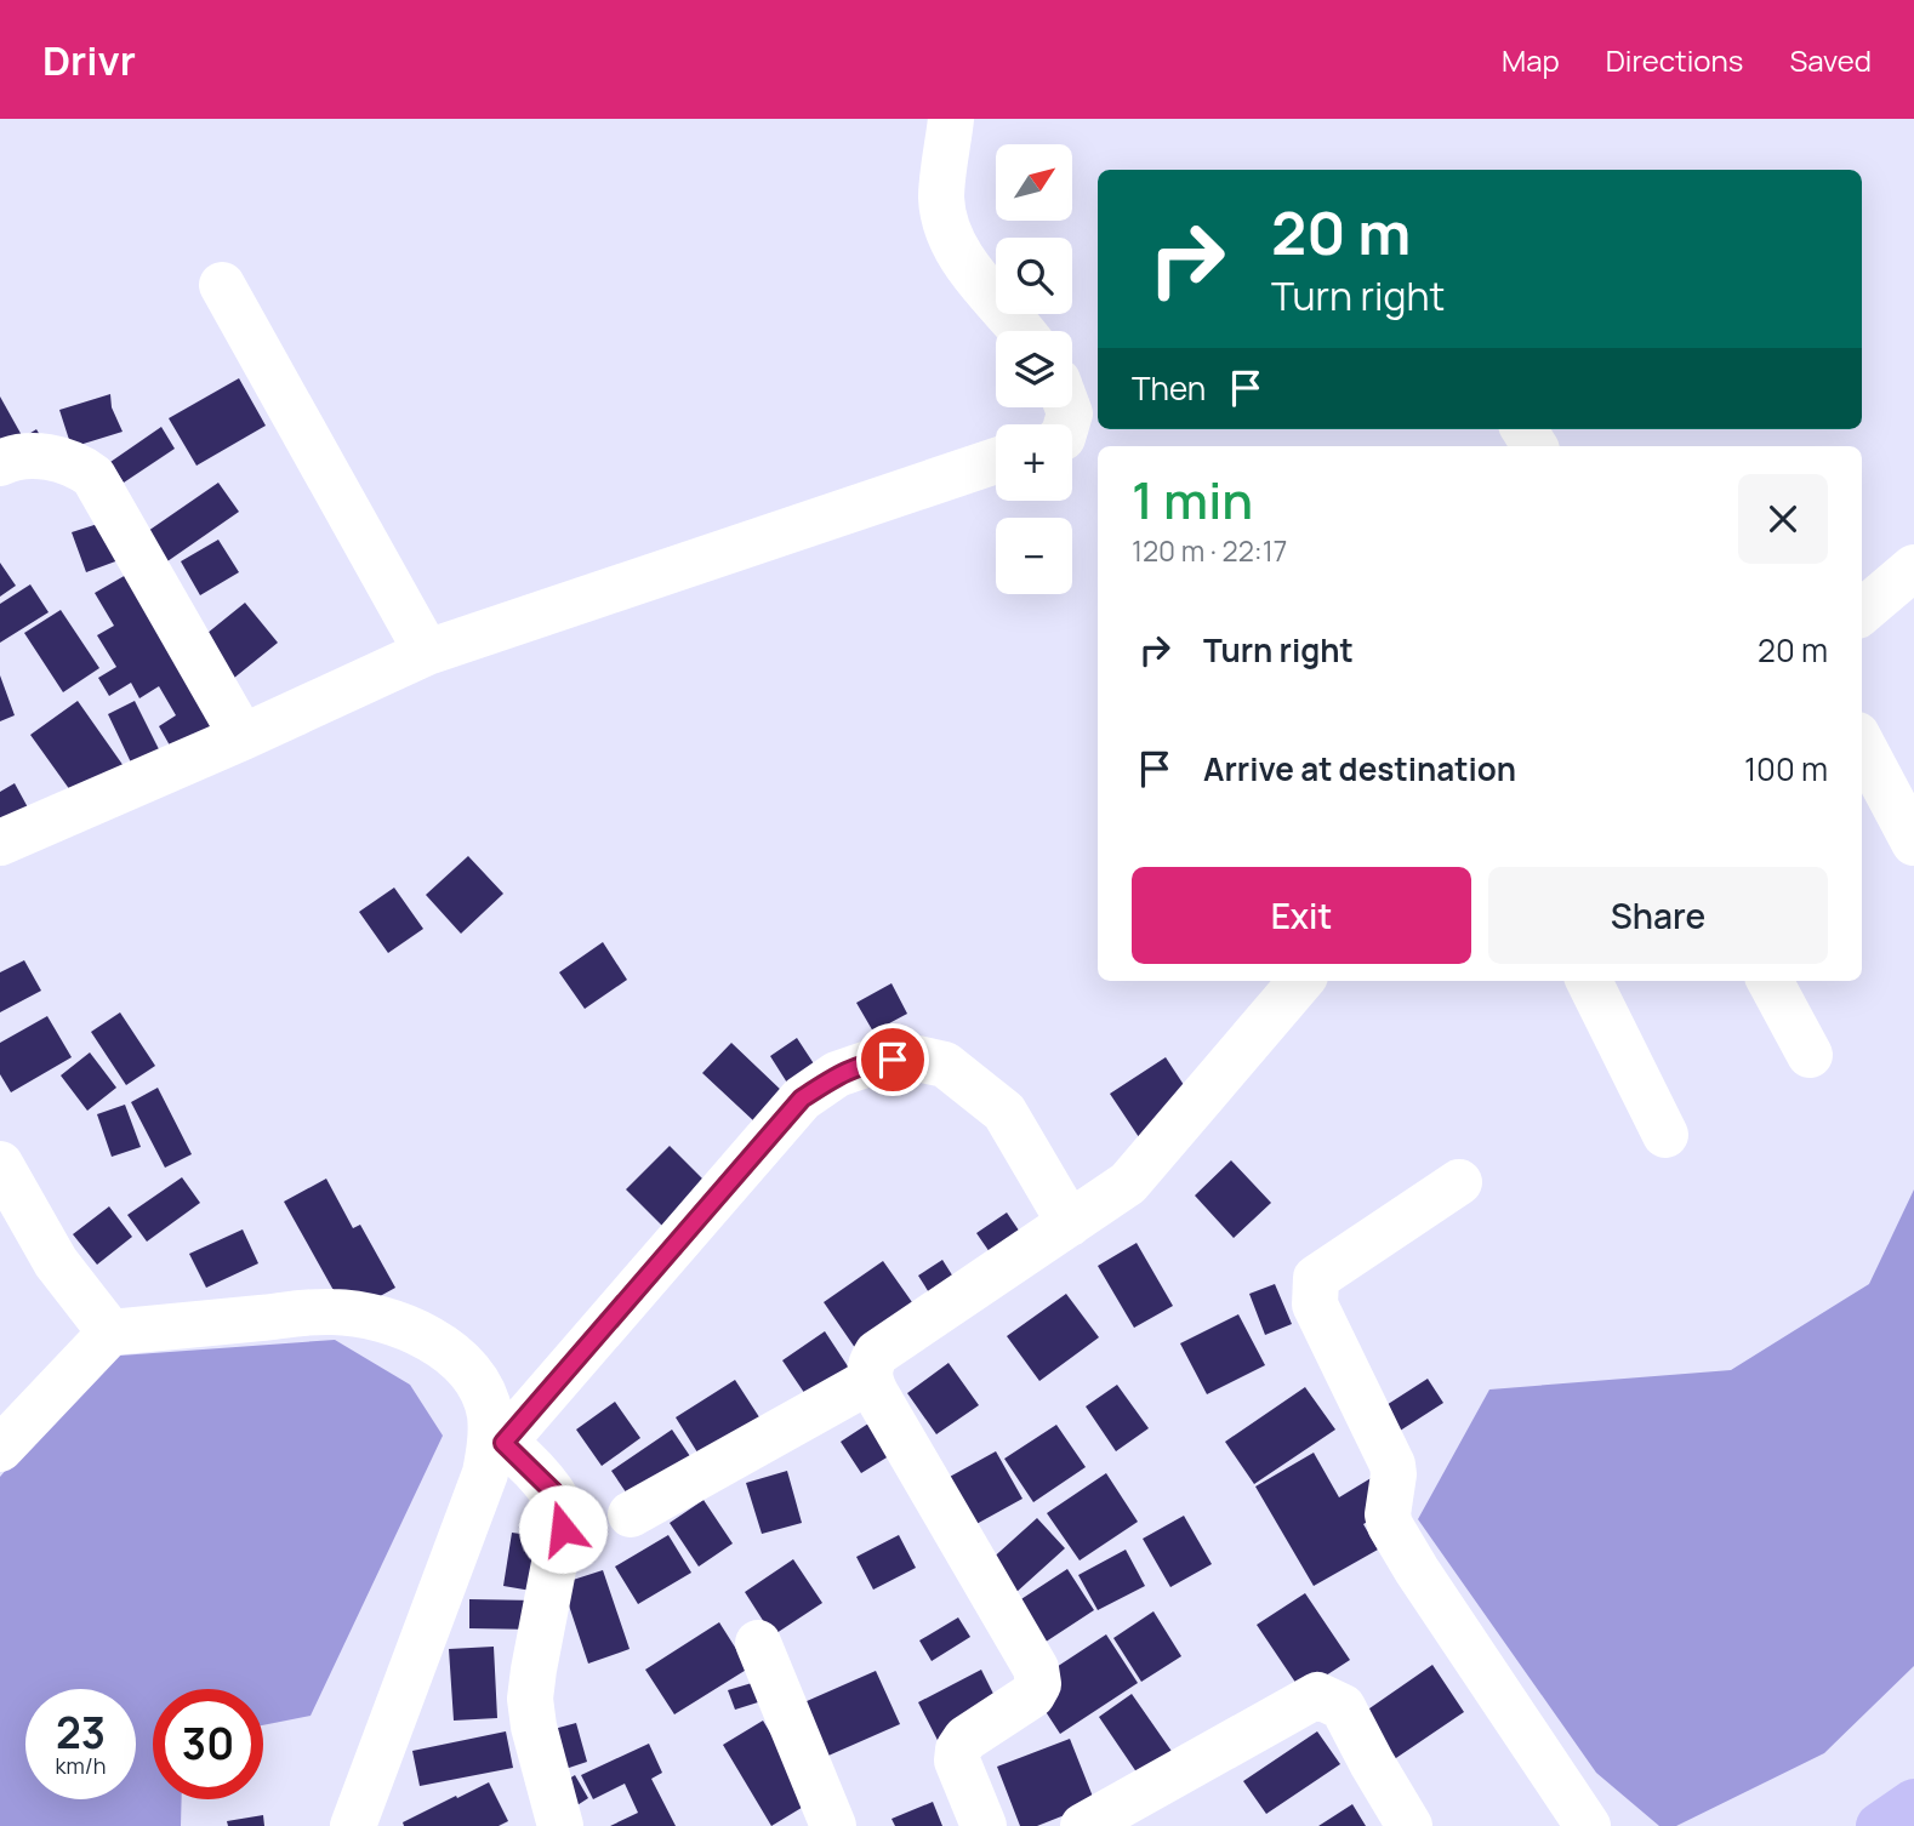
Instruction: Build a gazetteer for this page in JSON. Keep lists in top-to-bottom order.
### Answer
{
  "north": "top right",
  "page": {
    "header": "Drivr",
    "nav": ["Map", "Directions", "Saved"],
    "map_buttons": ["+", "−"],
    "turn": ["20 m", "Turn right"],
    "then": "Then",
    "heading": ["1 min", "120 m · 22:17"],
    "list": [
      {
        "name": "Turn right",
        "value": "20 m"
      },
      {
        "name": "Arrive at destination",
        "value": "100 m"
      }
    ],
    "buttons": ["Exit", "Share"],
    "speed": "23 km/h",
    "limit": "30"
  }
}
